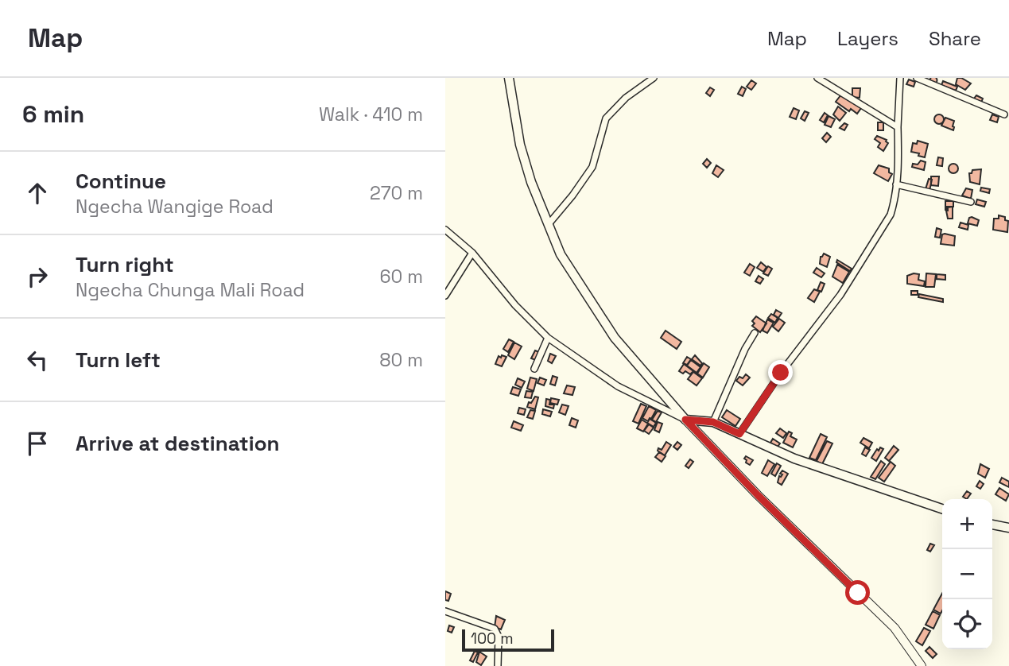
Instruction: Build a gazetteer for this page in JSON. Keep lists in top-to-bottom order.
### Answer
{
  "scale_bar": "100 m",
  "page": {
    "header": "Map",
    "nav": ["Map", "Layers", "Share"],
    "heading": ["6 min", "Walk · 410 m"],
    "list": [
      ["Continue", "Ngecha Wangige Road", "270 m"],
      ["Turn right", "Ngecha Chunga Mali Road", "60 m"],
      ["Turn left", "80 m"],
      "Arrive at destination"
    ],
    "map_buttons": ["+", "−"],
    "scale": "100 m"
  }
}
